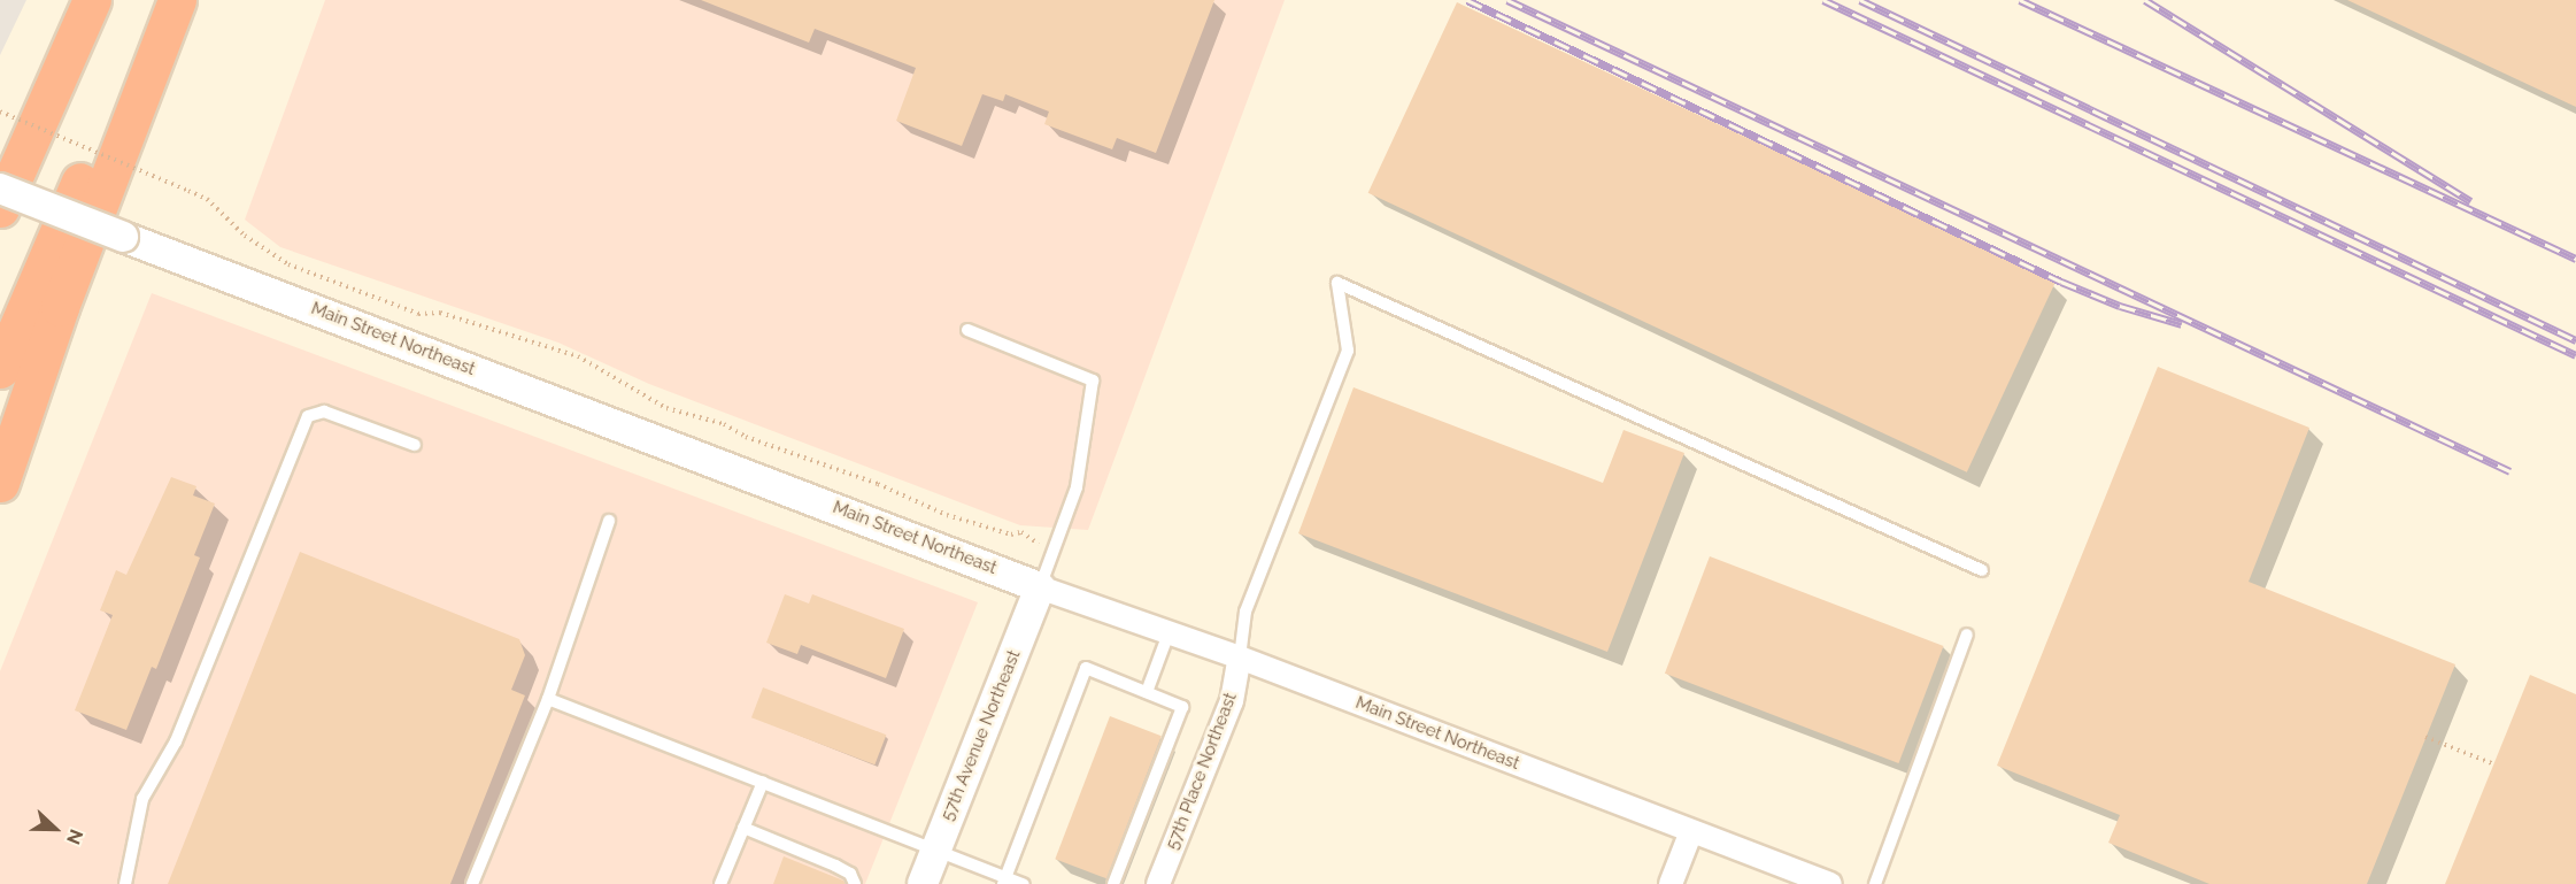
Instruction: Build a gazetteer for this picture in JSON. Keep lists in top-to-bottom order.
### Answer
{
  "streets": {
    "street": ["Main Street Northeast", "57th Avenue Northeast", "57th Place Northeast"]
  },
  "crossings": [
    ["Main Street Northeast", "57th Avenue Northeast"],
    ["Main Street Northeast", "57th Place Northeast"]
  ],
  "north": "right"
}
